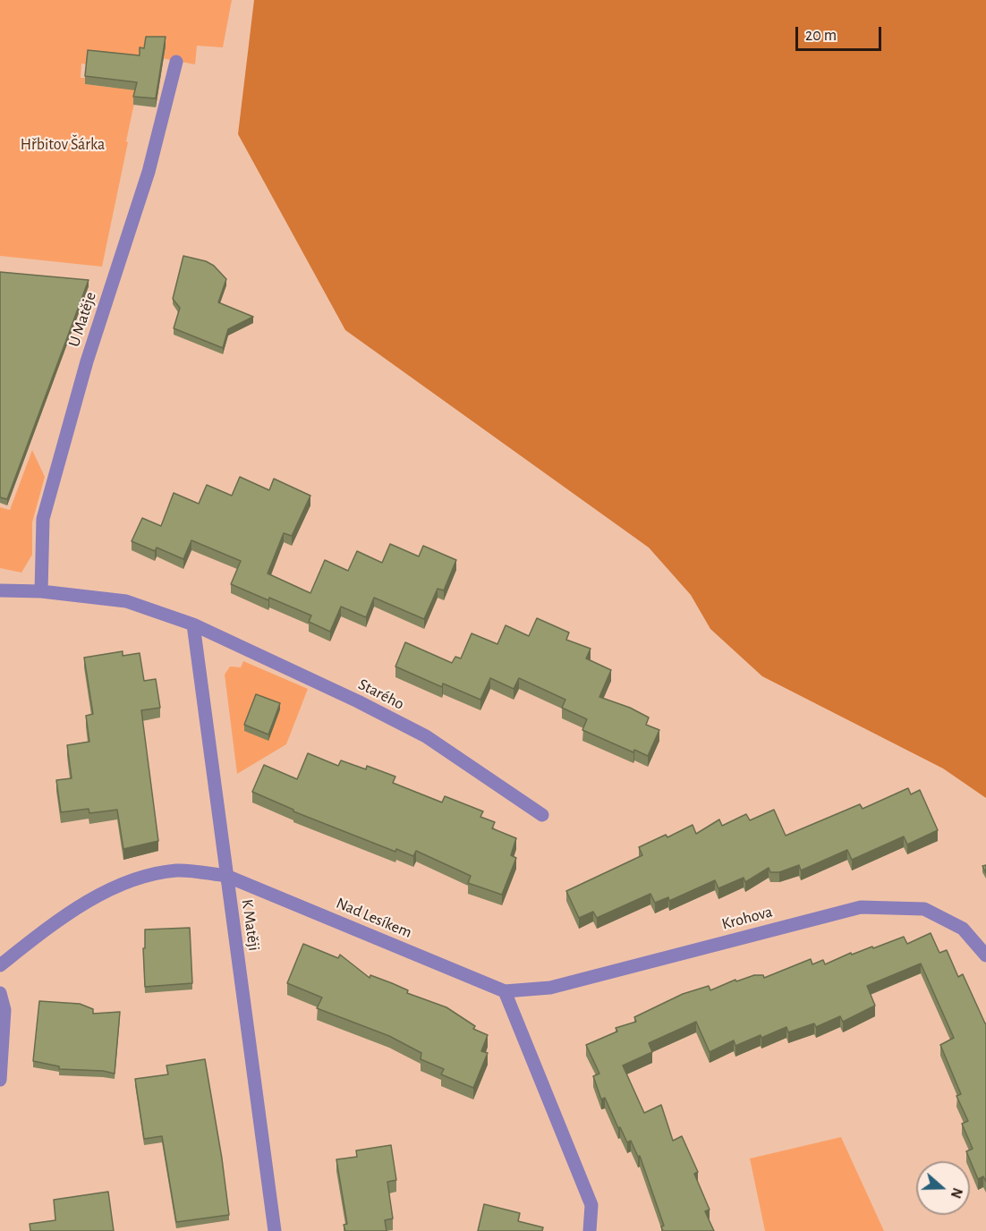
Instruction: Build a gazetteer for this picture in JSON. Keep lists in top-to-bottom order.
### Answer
{
  "streets": {
    "street": [
      "U Matěje",
      "Starého",
      "Nad Lesíkem",
      "Krohova",
      "K Matěji"
    ]
  },
  "crossings": [
    ["Starého", "K Matěji"],
    ["Nad Lesíkem", "Krohova"],
    ["Nad Lesíkem", "K Matěji"]
  ],
  "parks": ["Hřbitov Šárka"],
  "scale_bar": "20 m",
  "north": "right"
}
